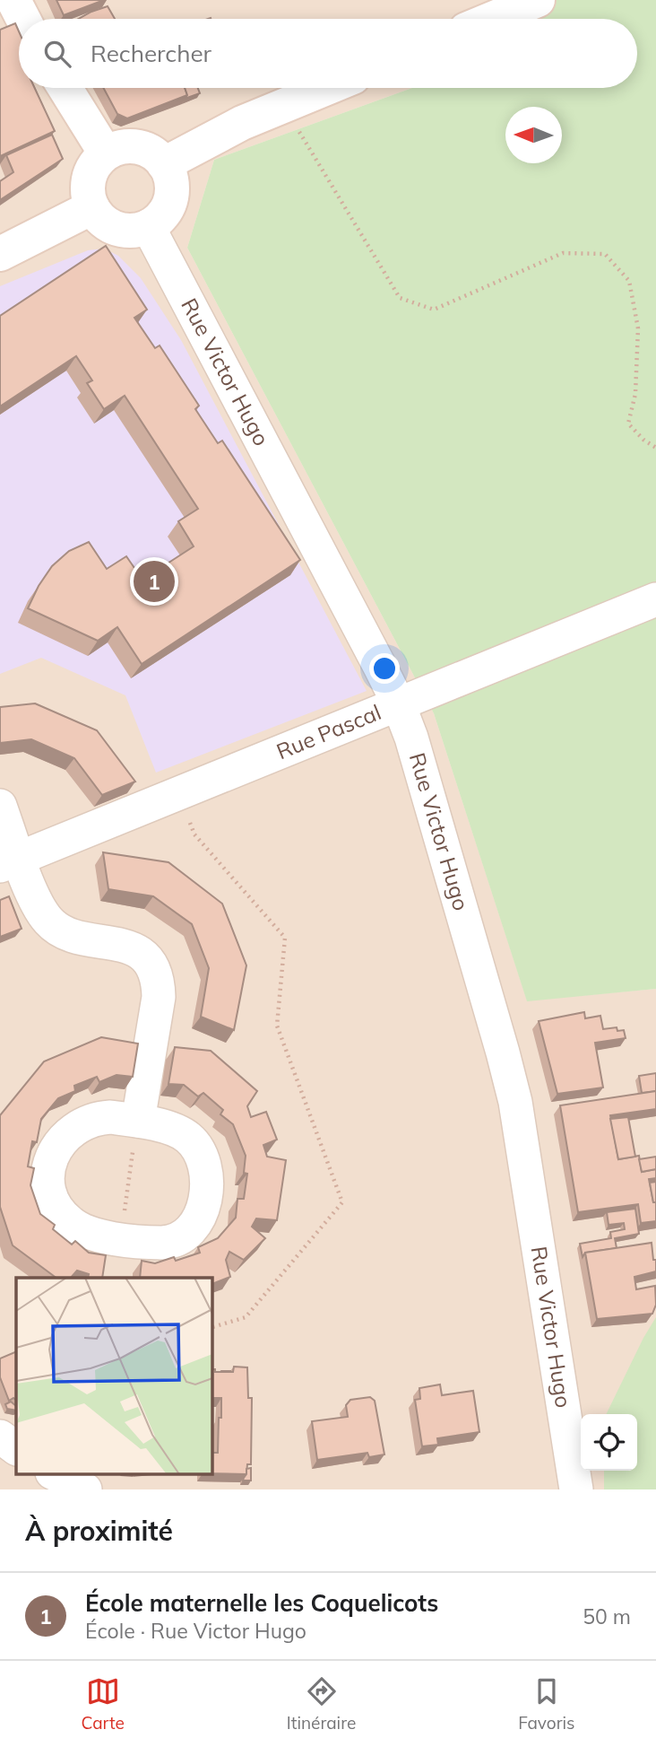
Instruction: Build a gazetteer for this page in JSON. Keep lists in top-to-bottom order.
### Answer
{
  "streets": {
    "street": ["Rue Victor Hugo", "Rue Pascal"]
  },
  "crossings": [
    ["Rue Victor Hugo", "Rue Pascal"]
  ],
  "north": "left",
  "page": {
    "search": "Rechercher",
    "pins": "1",
    "heading": "À proximité",
    "list": [
      {
        "mark": "1",
        "name": "École maternelle les Coquelicots",
        "note": "École · Rue Victor Hugo",
        "value": "50 m"
      }
    ],
    "nav": ["Carte", "Itinéraire", "Favoris"]
  }
}
